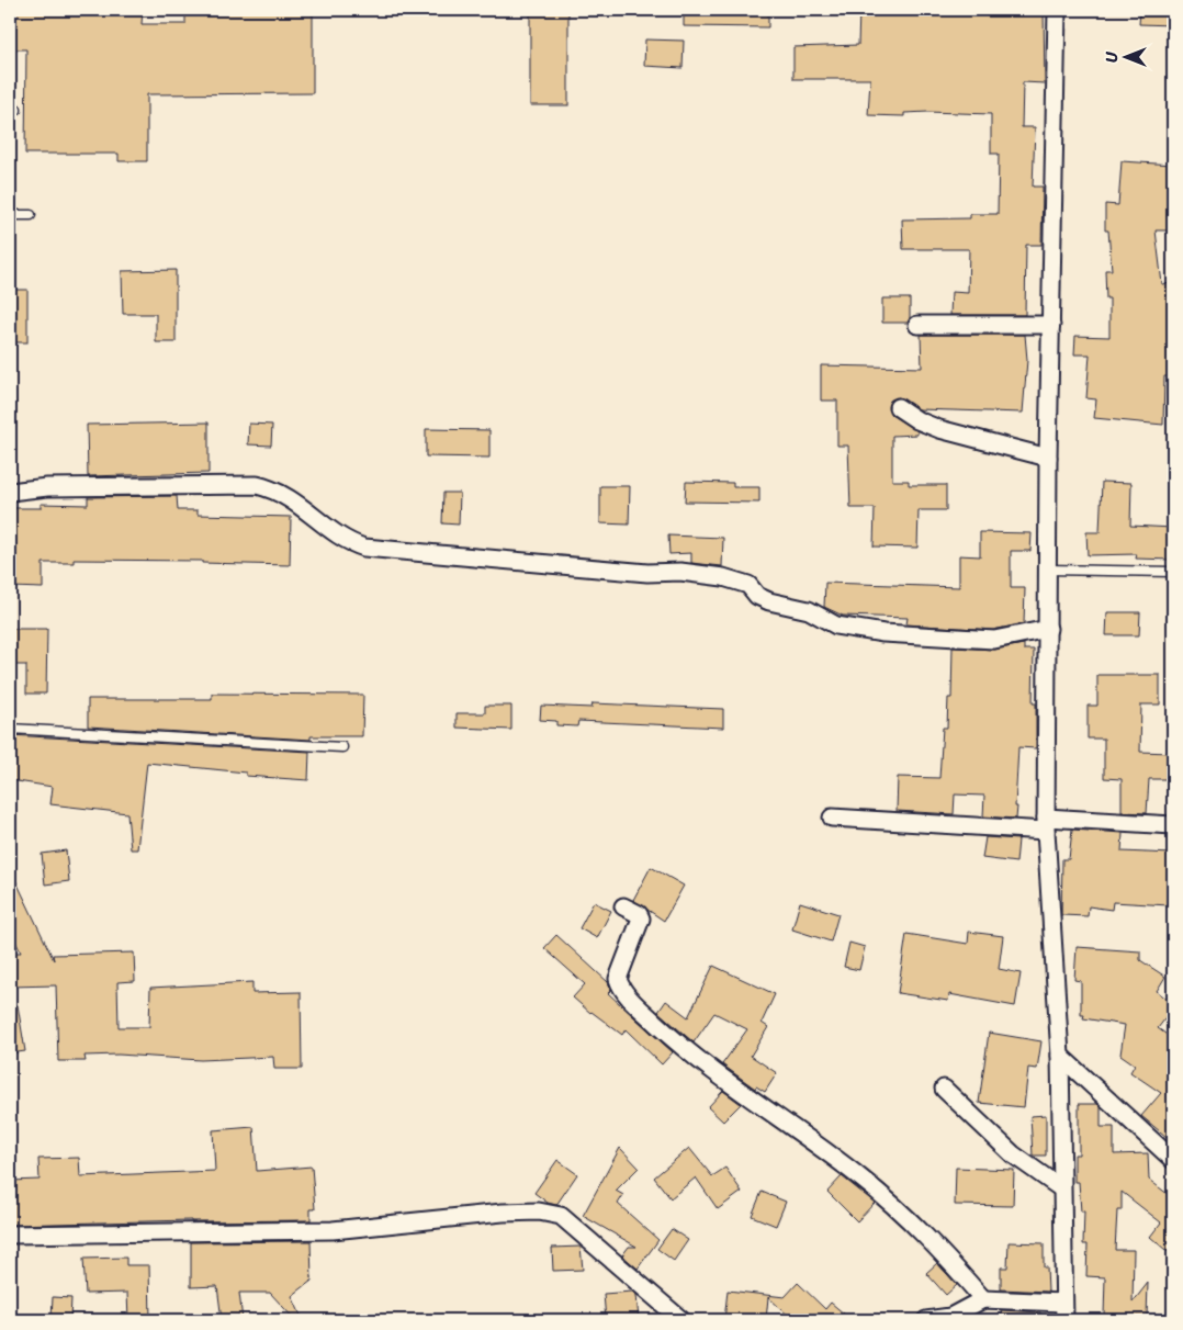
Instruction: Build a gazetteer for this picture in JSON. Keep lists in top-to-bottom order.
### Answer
{
  "north": "left"
}
